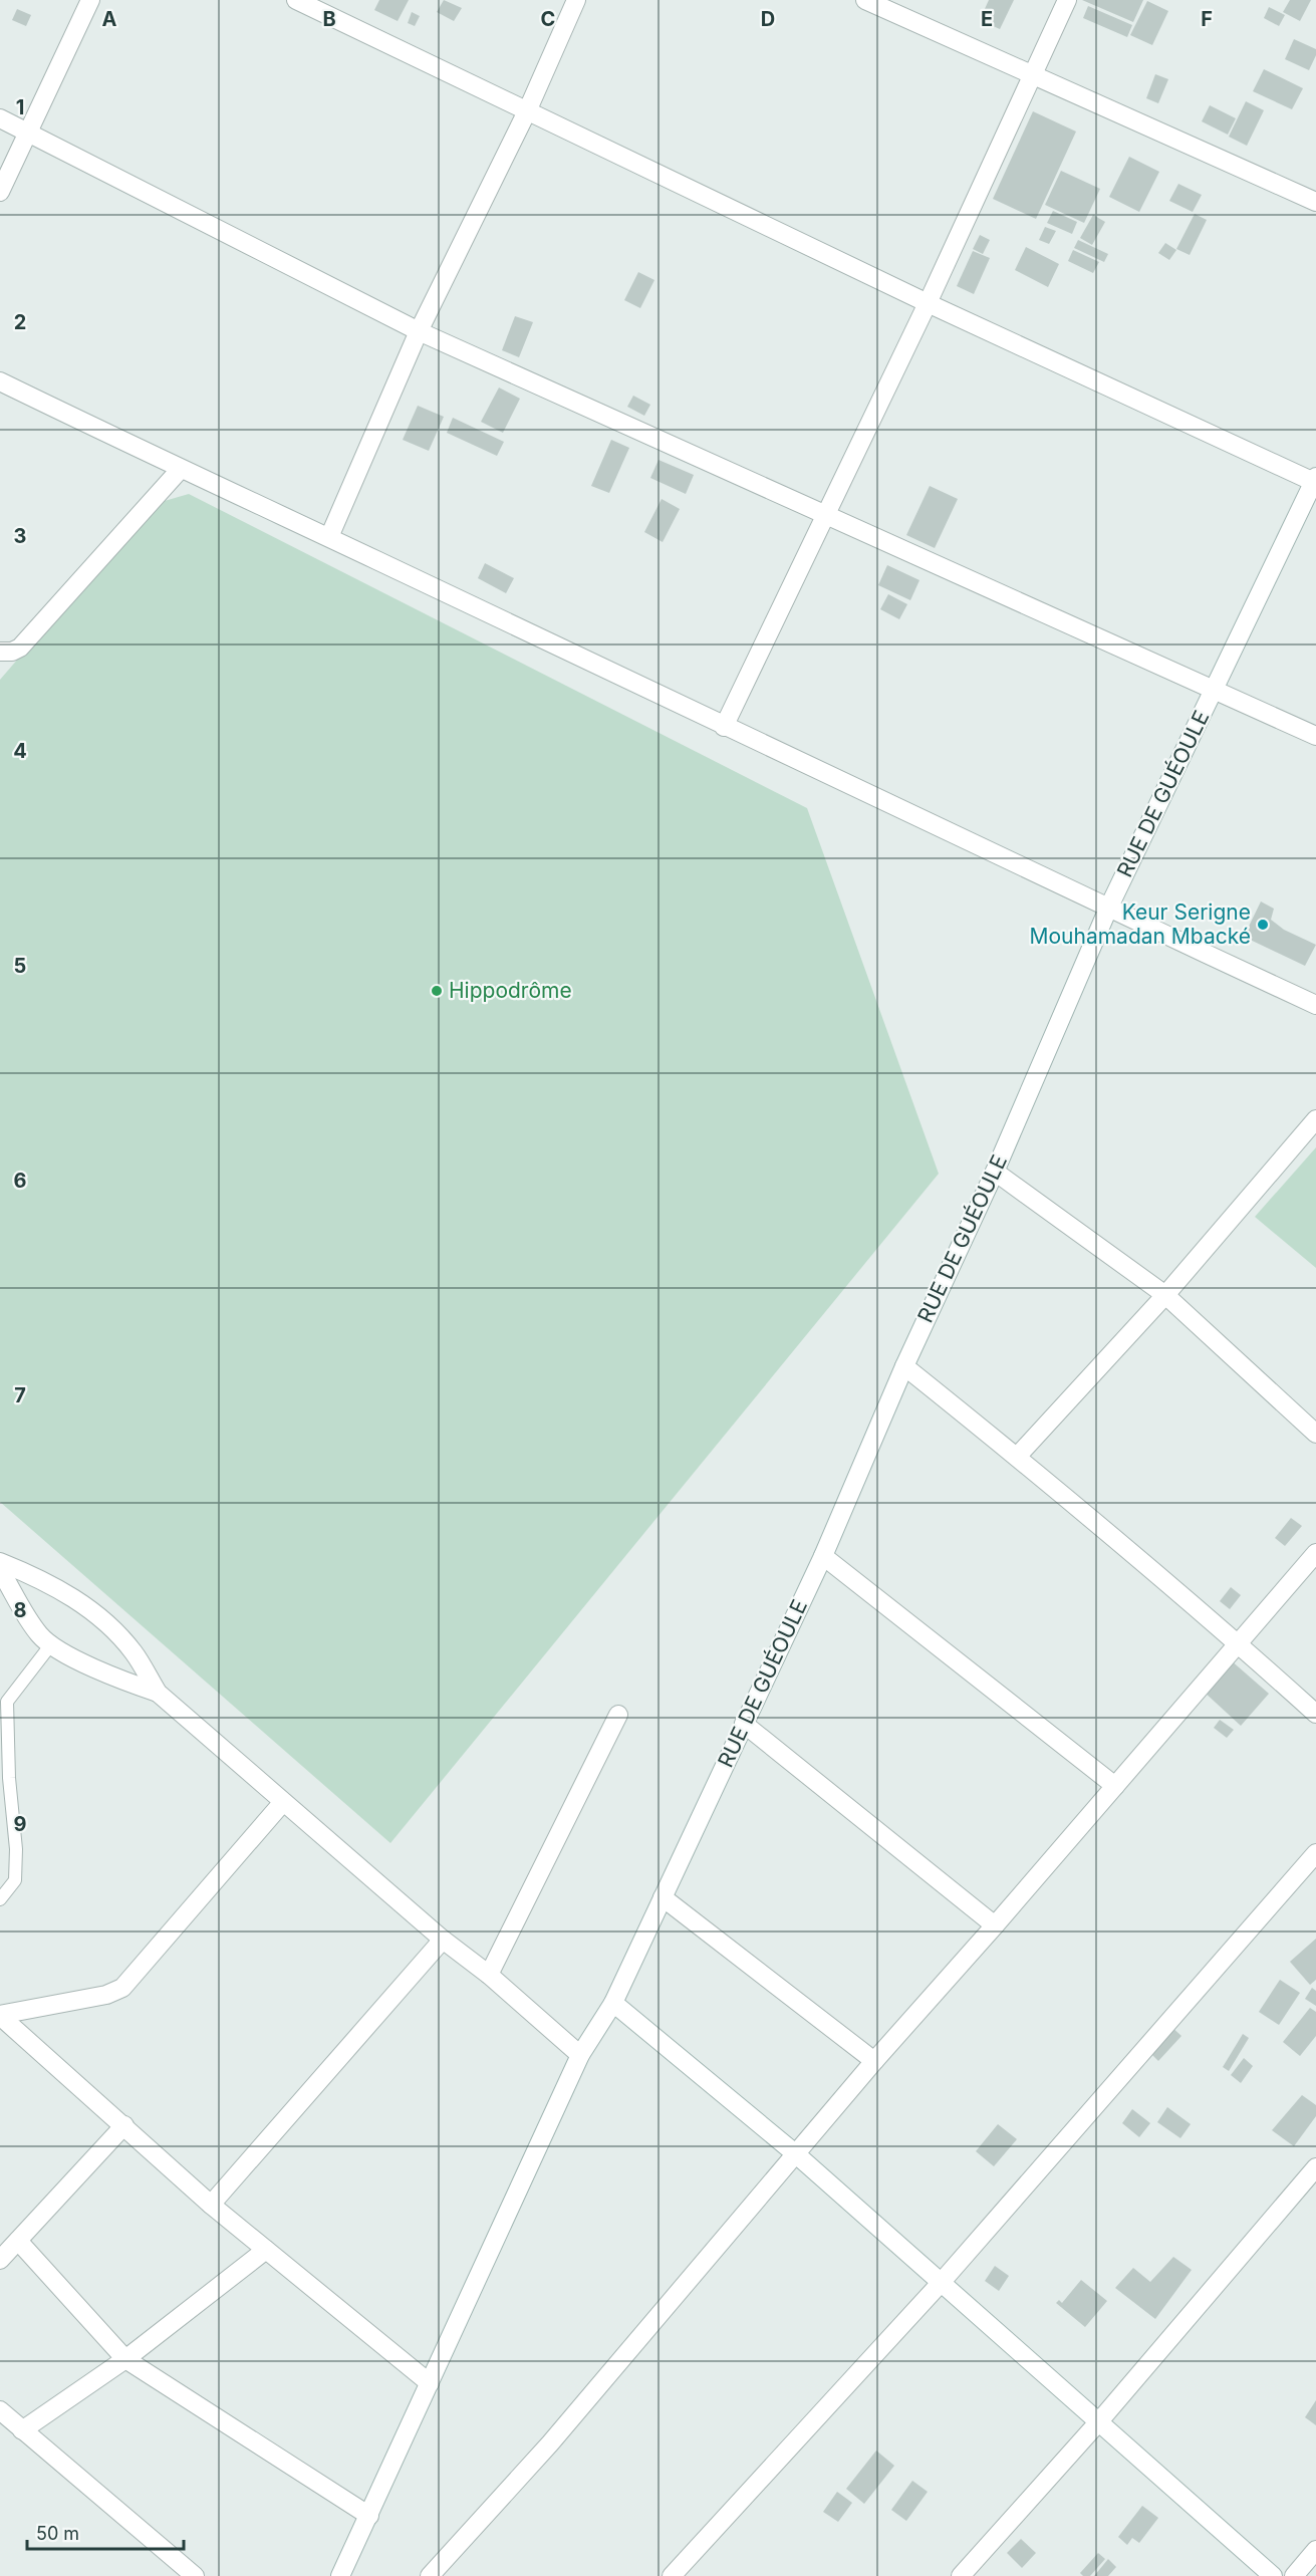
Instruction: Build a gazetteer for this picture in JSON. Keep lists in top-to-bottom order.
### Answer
{
  "streets": {
    "street": ["RUE DE GUÉOULE"]
  },
  "places": ["Keur Serigne Mouhamadan Mbacké", "Hippodrôme"],
  "scale_bar": "50 m",
  "grid": {
    "columns": [
      "A",
      "B",
      "C",
      "D",
      "E",
      "F"
    ],
    "rows": [
      "1",
      "2",
      "3",
      "4",
      "5",
      "6",
      "7",
      "8",
      "9"
    ]
  }
}
